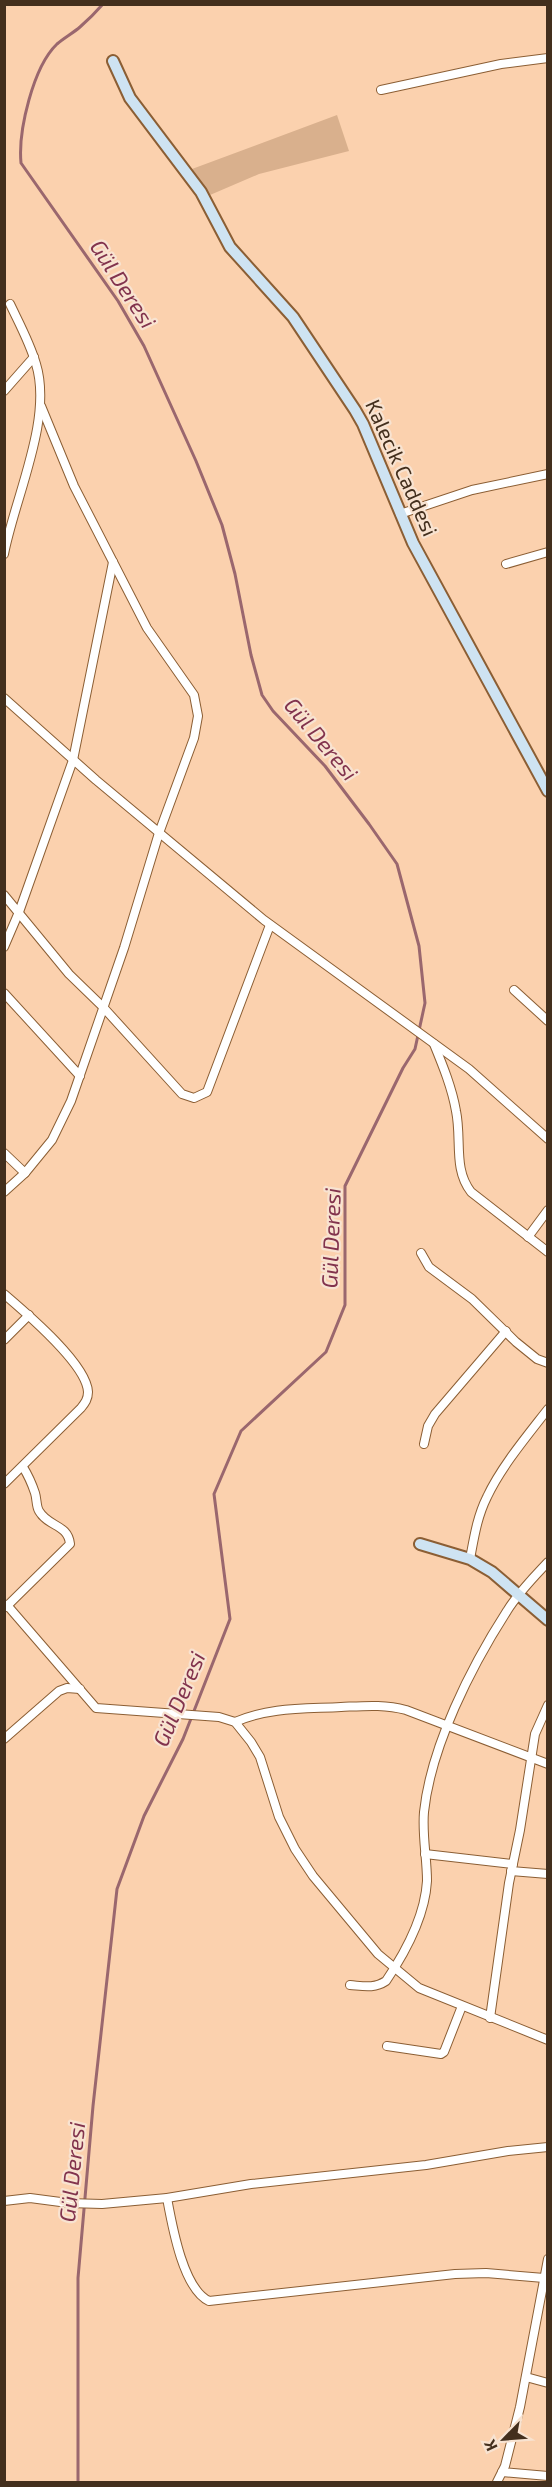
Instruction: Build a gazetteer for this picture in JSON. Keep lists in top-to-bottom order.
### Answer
{
  "streets": {
    "street": ["Kalecik Caddesi"]
  },
  "water": ["Gül Deresi"],
  "north": "bottom left"
}
